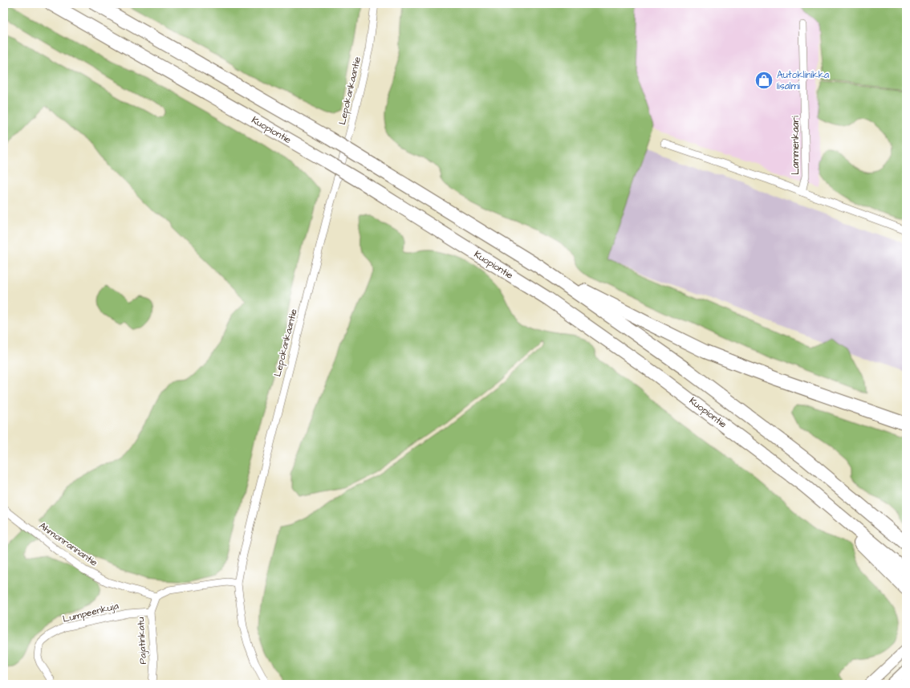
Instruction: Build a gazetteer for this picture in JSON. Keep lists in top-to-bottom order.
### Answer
{
  "streets": {
    "highway": ["Kuopiontie"],
    "street": [
      "Lepokankaantie",
      "Lammenkaari",
      "Ahmonrannantie",
      "Lumpeenkuja",
      "Pajatinkatu"
    ]
  },
  "crossings": [
    ["Ahmonrannantie", "Pajatinkatu"],
    ["Lumpeenkuja", "Pajatinkatu"]
  ],
  "places": {
    "shop": ["Autoklinikka Iisalmi"]
  }
}
